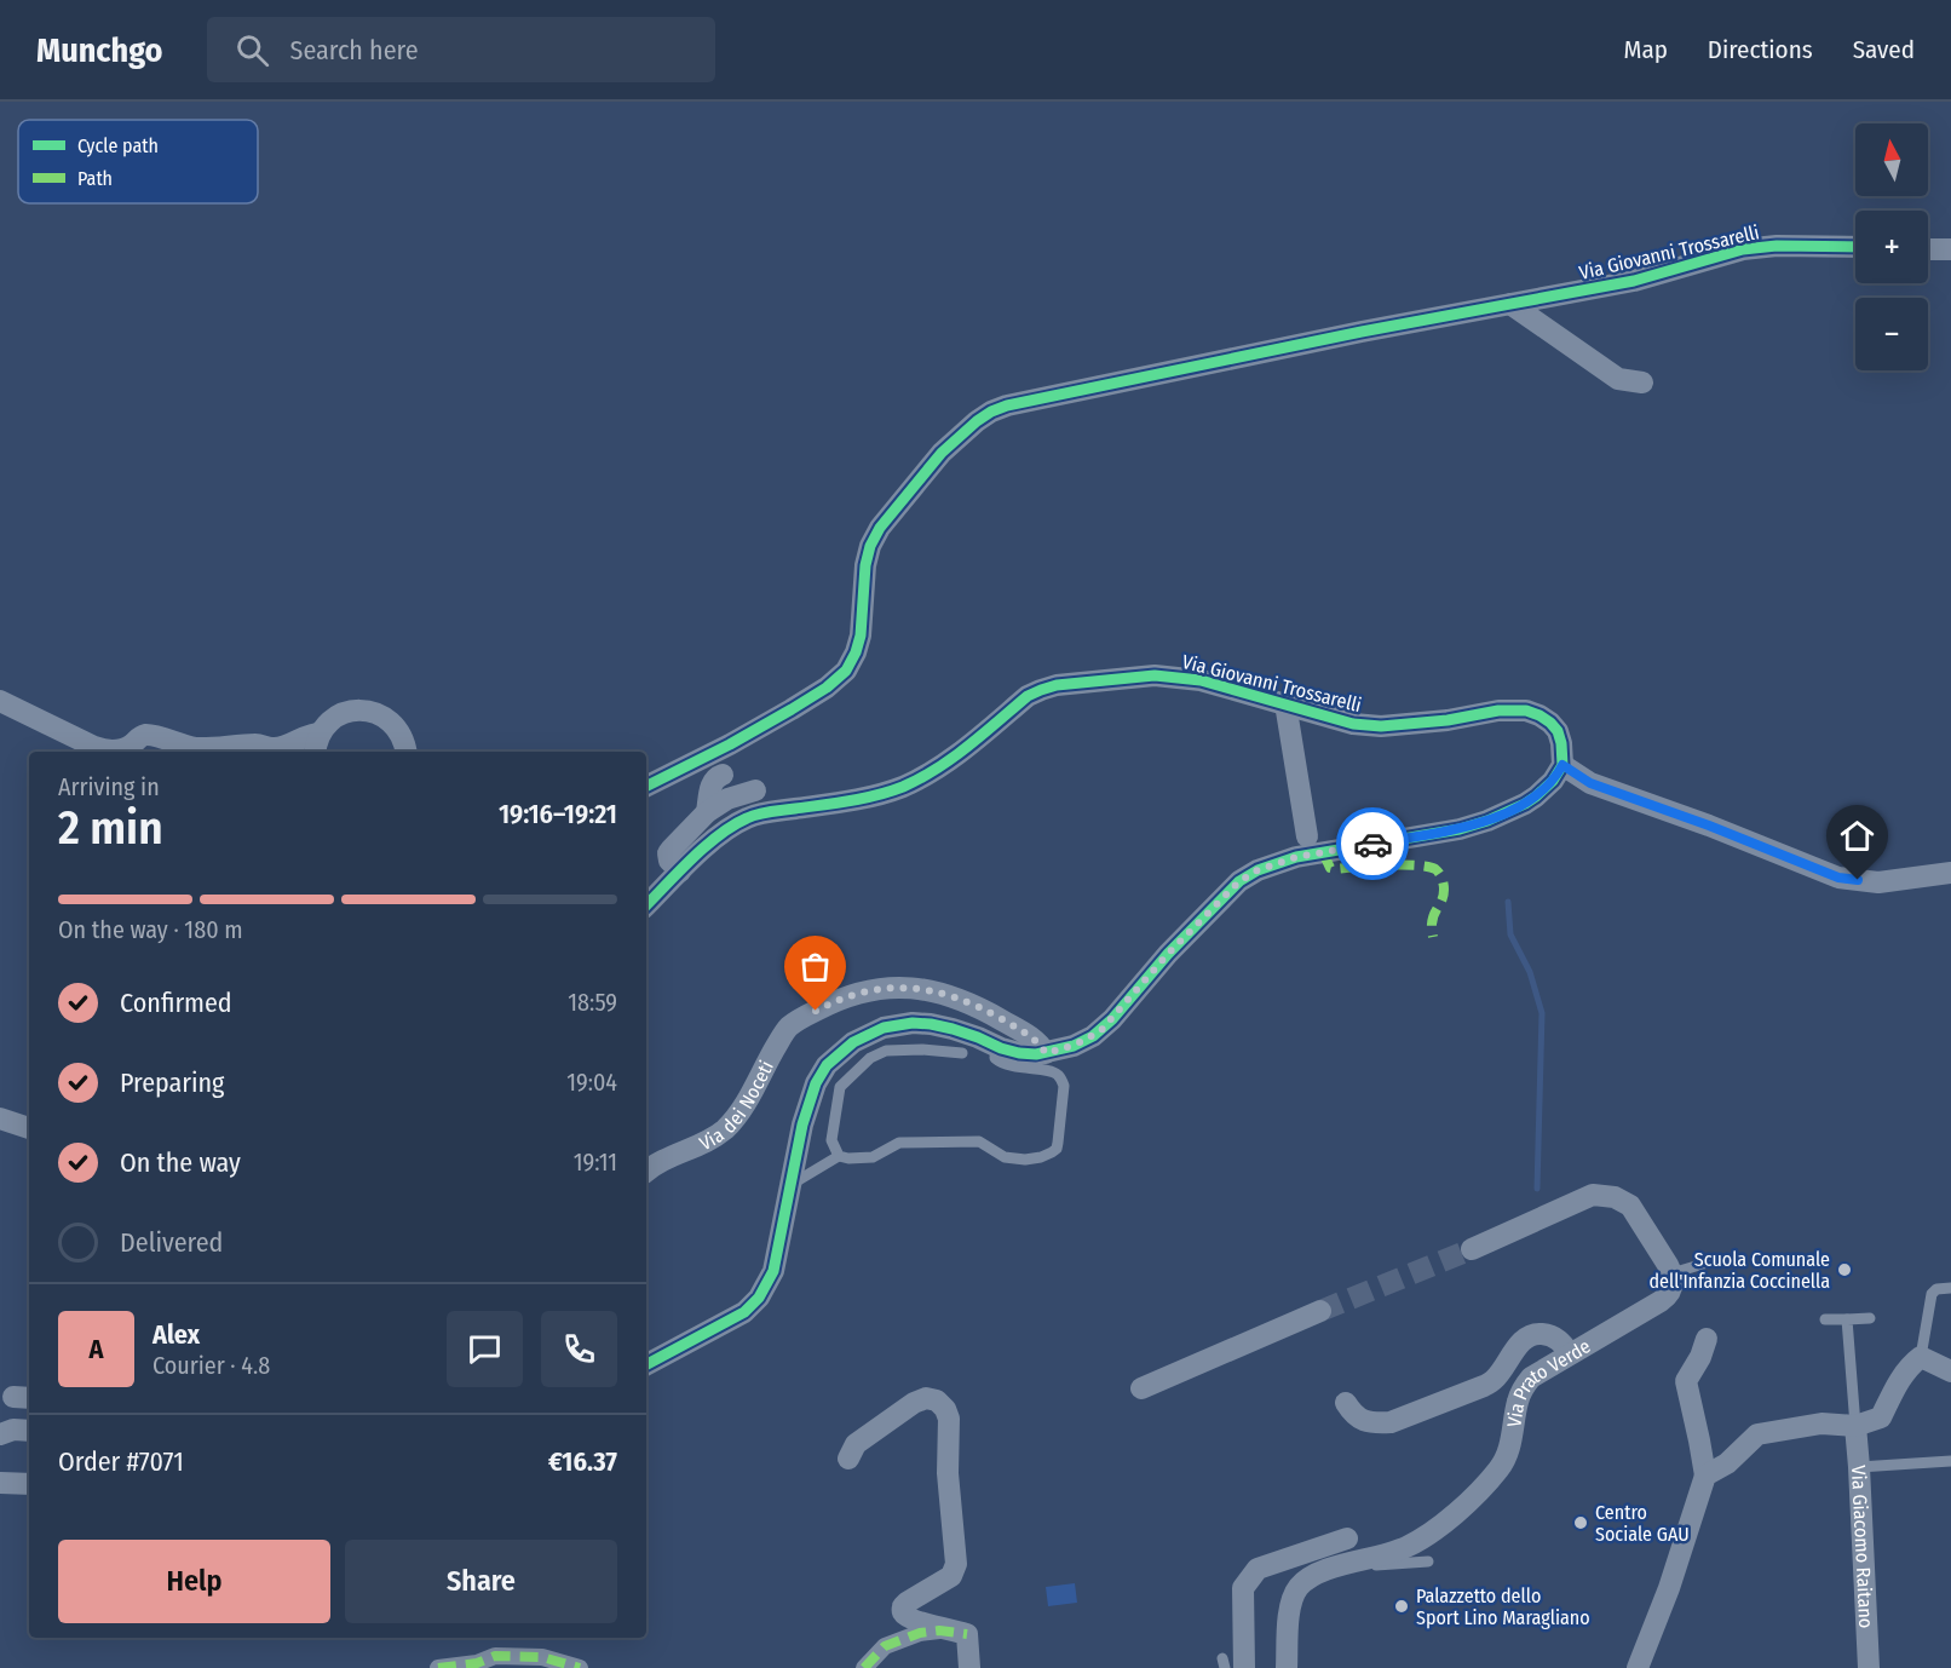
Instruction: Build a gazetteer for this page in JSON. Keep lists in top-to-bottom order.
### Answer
{
  "streets": {
    "street": [
      "Via Giovanni Trossarelli",
      "Via dei Noceti",
      "Via Prato Verde",
      "Via Giacomo Raitano"
    ]
  },
  "places": ["Scuola Comunale dell'Infanzia Coccinella", "Centro Sociale GAU", "Palazzetto dello Sport Lino Maragliano"],
  "legend": ["Cycle path", "Path"],
  "north": "top",
  "page": {
    "header": "Munchgo",
    "search": "Search here",
    "nav": ["Map", "Directions", "Saved"],
    "map_buttons": ["+", "−"],
    "heading": ["2 min", "Arriving in", "19:16–19:21"],
    "panel": [
      "Alex",
      "Courier · 4.8",
      "Order #7071",
      "€16.37"
    ],
    "bar": "On the way · 180 m",
    "list": [
      ["Confirmed", "18:59"],
      ["Preparing", "19:04"],
      ["On the way", "19:11"],
      "Delivered"
    ],
    "round": "A",
    "buttons": ["Help", "Share"]
  }
}
